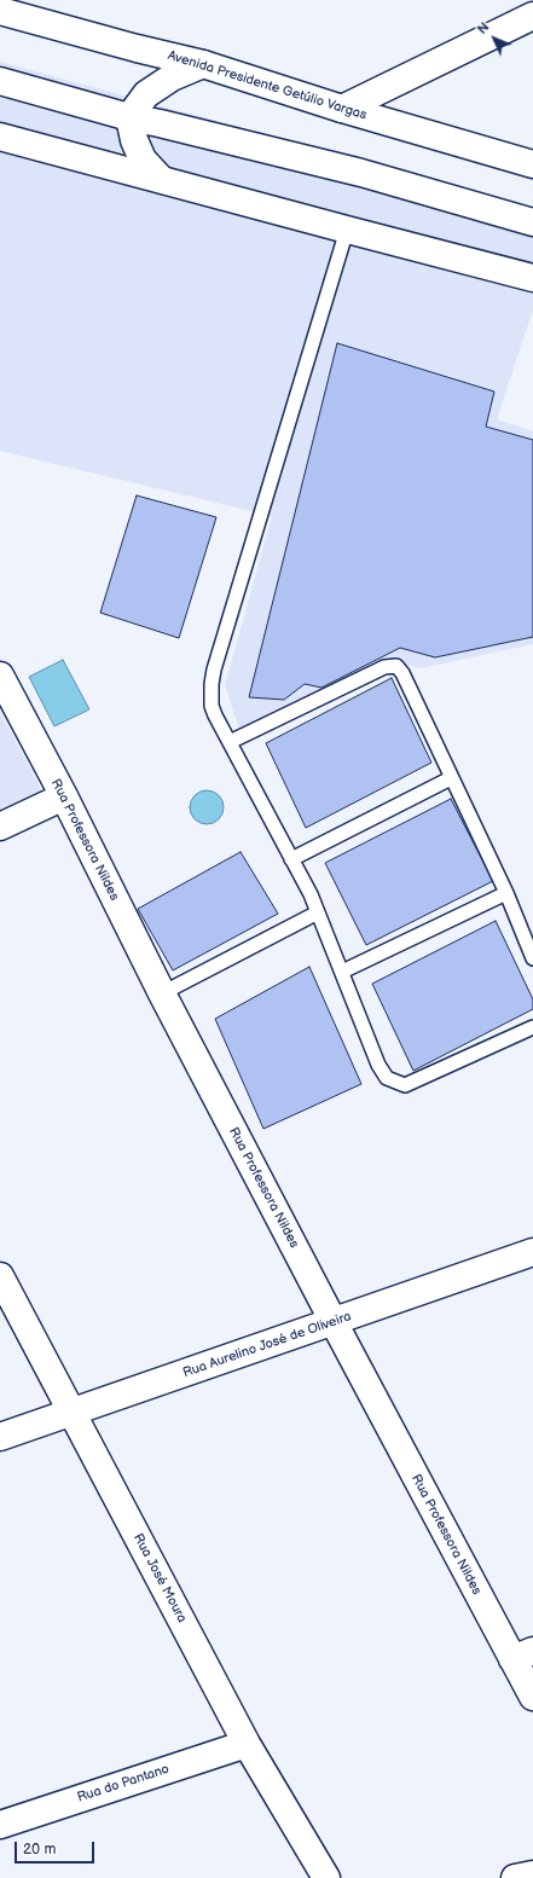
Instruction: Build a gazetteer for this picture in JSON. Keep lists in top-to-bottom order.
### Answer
{
  "streets": {
    "street": [
      "Avenida Presidente Getúlio Vargas",
      "Rua Professora Nildes",
      "Rua Aurelino José de Oliveira",
      "Rua José Moura",
      "Rua do Pantano"
    ]
  },
  "crossings": [
    ["Rua Professora Nildes", "Rua Aurelino José de Oliveira"],
    ["Rua Aurelino José de Oliveira", "Rua José Moura"],
    ["Rua José Moura", "Rua do Pantano"]
  ],
  "scale_bar": "20 m",
  "north": "top left"
}
